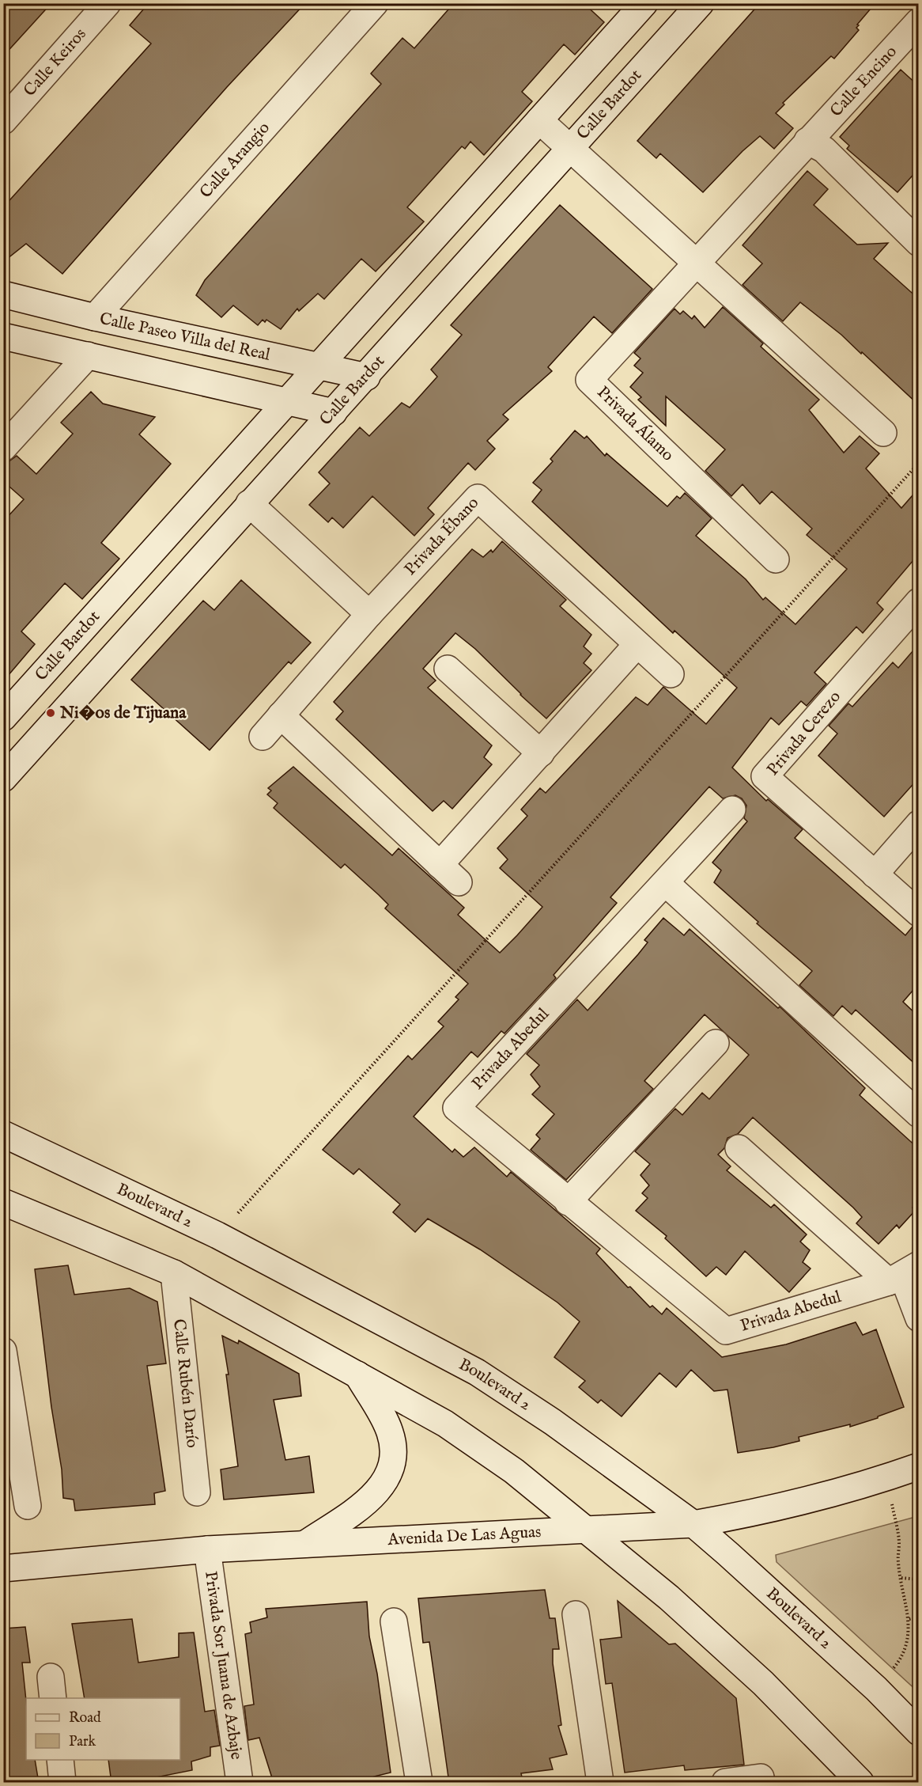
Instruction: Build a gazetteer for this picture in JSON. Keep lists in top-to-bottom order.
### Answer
{
  "streets": {
    "street": [
      "Calle Keiros",
      "Calle Encino",
      "Calle Bardot",
      "Calle Arangio",
      "Calle Paseo Villa del Real",
      "Privada Álamo",
      "Privada Ébano",
      "Privada Cerezo",
      "Privada Abedul",
      "Boulevard 2",
      "Calle Rubén Darío",
      "Avenida De Las Aguas",
      "Privada Sor Juana de Azbaje"
    ]
  },
  "crossings": [
    ["Calle Encino", "Privada Álamo"],
    ["Calle Bardot", "Calle Paseo Villa del Real"],
    ["Calle Arangio", "Calle Paseo Villa del Real"],
    ["Boulevard 2", "Avenida De Las Aguas"],
    ["Avenida De Las Aguas", "Privada Sor Juana de Azbaje"]
  ],
  "places": ["Ni�os de Tijuana"],
  "legend": ["Road", "Park"]
}
